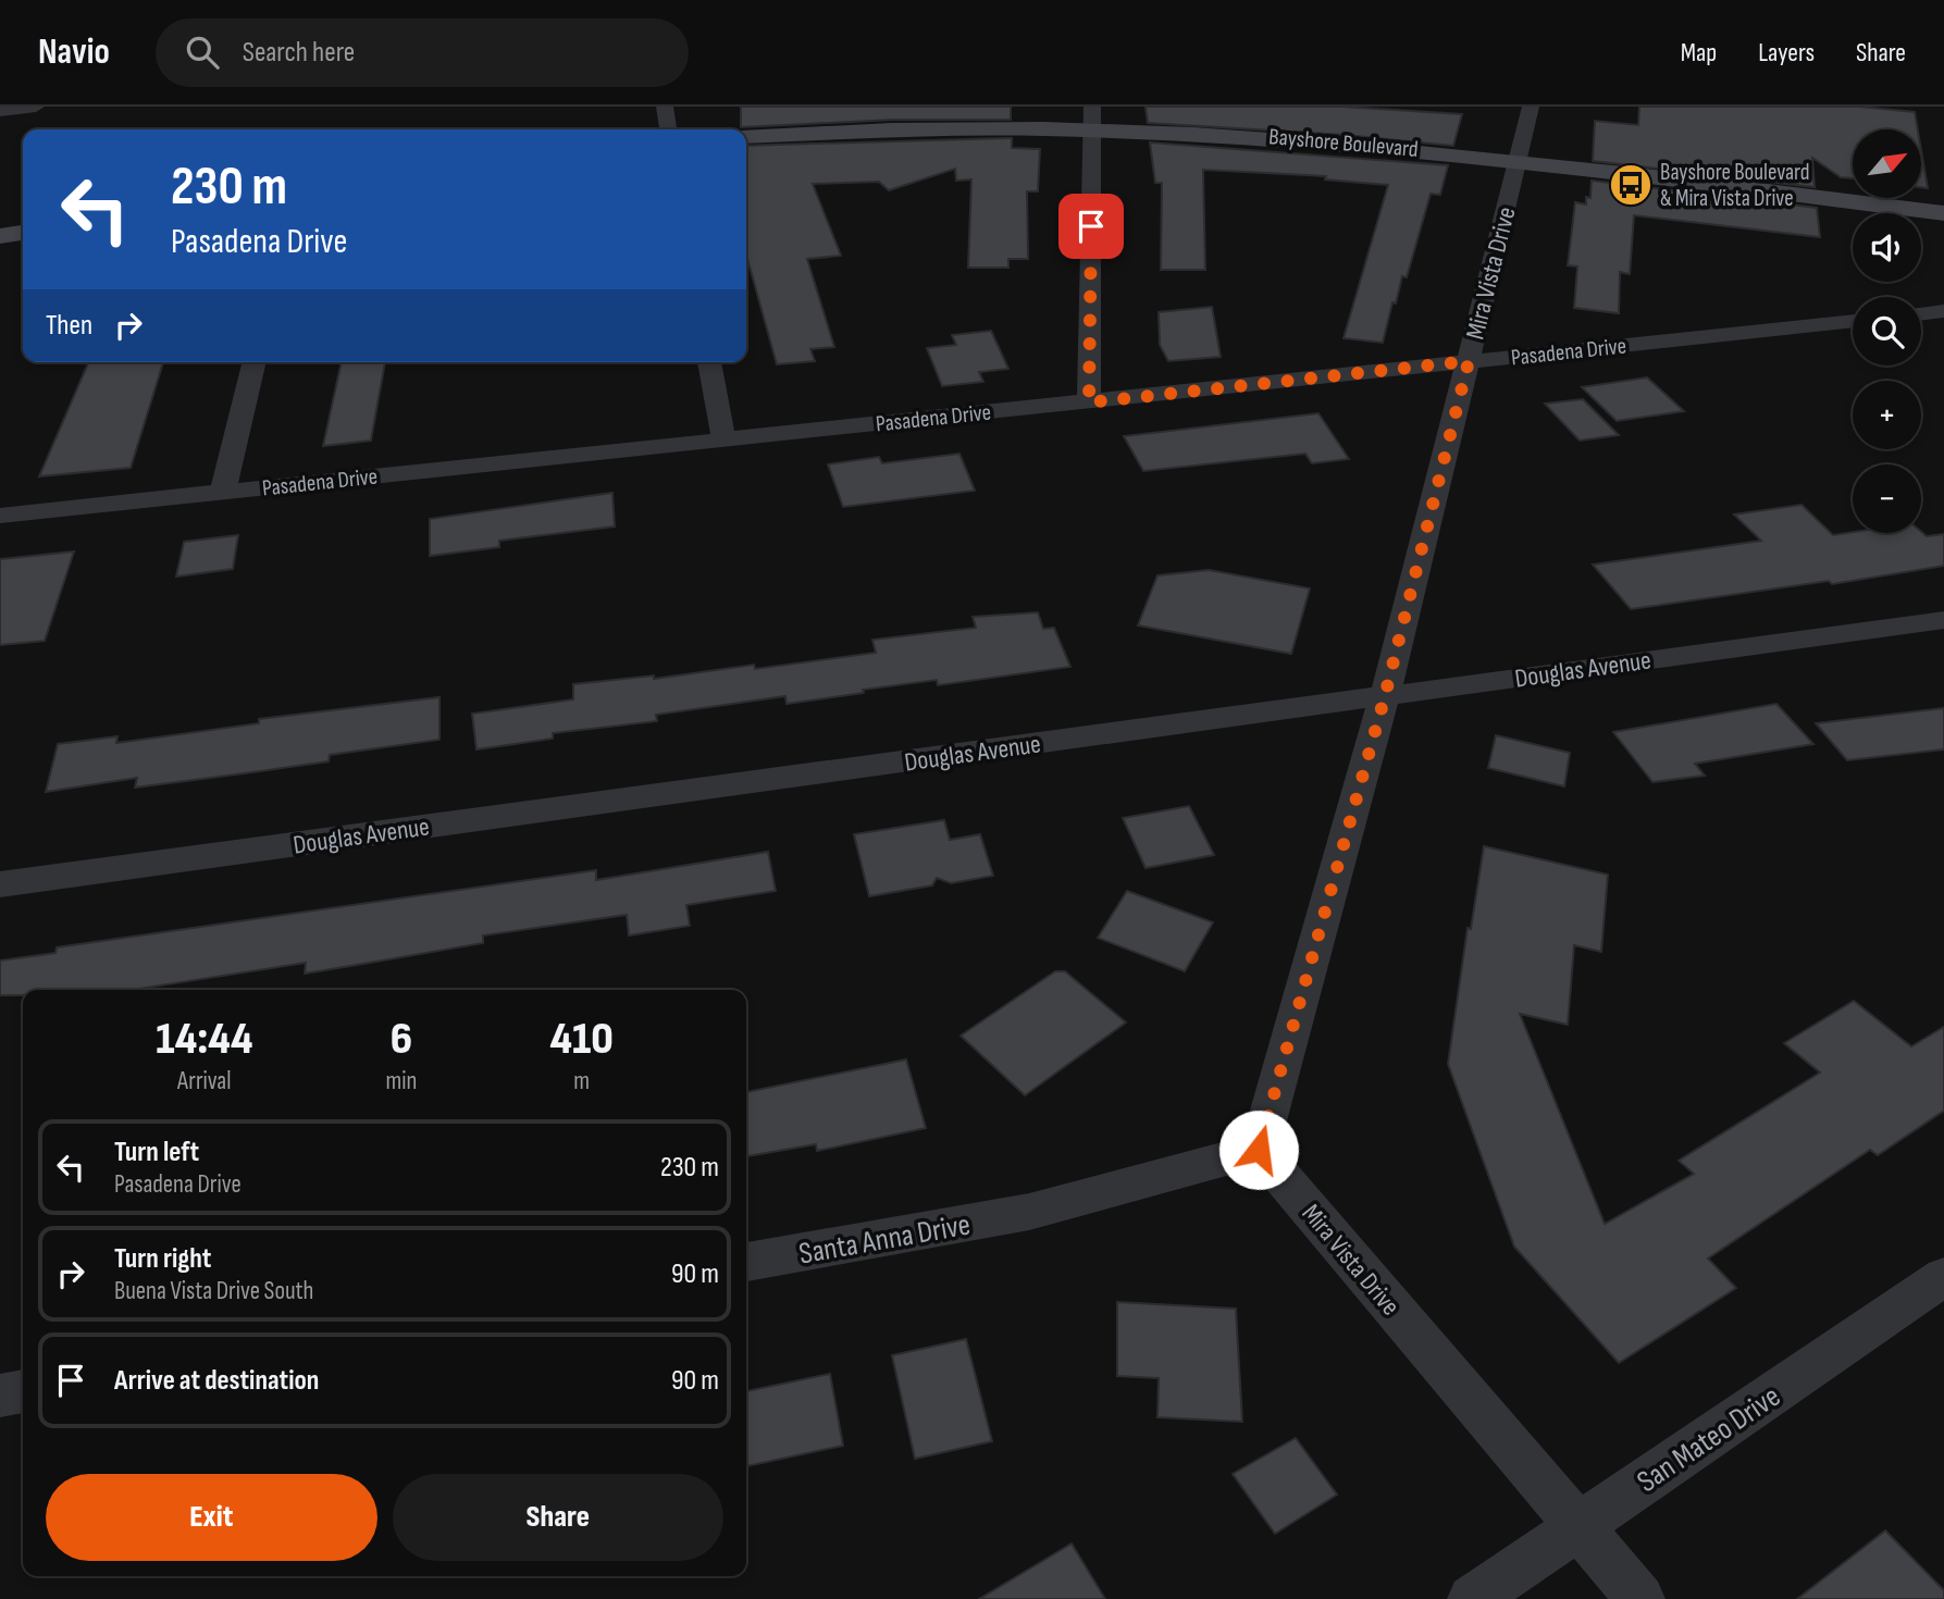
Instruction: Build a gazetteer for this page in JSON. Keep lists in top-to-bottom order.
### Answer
{
  "streets": {
    "main road": ["Bayshore Boulevard"],
    "street": [
      "Mira Vista Drive",
      "Pasadena Drive",
      "Douglas Avenue",
      "Santa Anna Drive",
      "San Mateo Drive"
    ]
  },
  "crossings": [
    ["Bayshore Boulevard", "Mira Vista Drive"],
    ["Mira Vista Drive", "Pasadena Drive"],
    ["Mira Vista Drive", "Douglas Avenue"],
    ["Mira Vista Drive", "Santa Anna Drive"],
    ["Mira Vista Drive", "San Mateo Drive"]
  ],
  "places": {
    "bus stop": ["Bayshore Boulevard & Mira Vista Drive"]
  },
  "north": "top right",
  "page": {
    "header": "Navio",
    "search": "Search here",
    "nav": ["Map", "Layers", "Share"],
    "map_buttons": ["+", "−"],
    "turn": ["230 m", "Pasadena Drive"],
    "then": "Then",
    "eta": [
      "14:44",
      "Arrival",
      "6",
      "min",
      "410",
      "m"
    ],
    "list": [
      {
        "name": "Turn left",
        "note": "Pasadena Drive",
        "value": "230 m"
      },
      {
        "name": "Turn right",
        "note": "Buena Vista Drive South",
        "value": "90 m"
      },
      {
        "name": "Arrive at destination",
        "value": "90 m"
      }
    ],
    "buttons": ["Exit", "Share"]
  }
}
